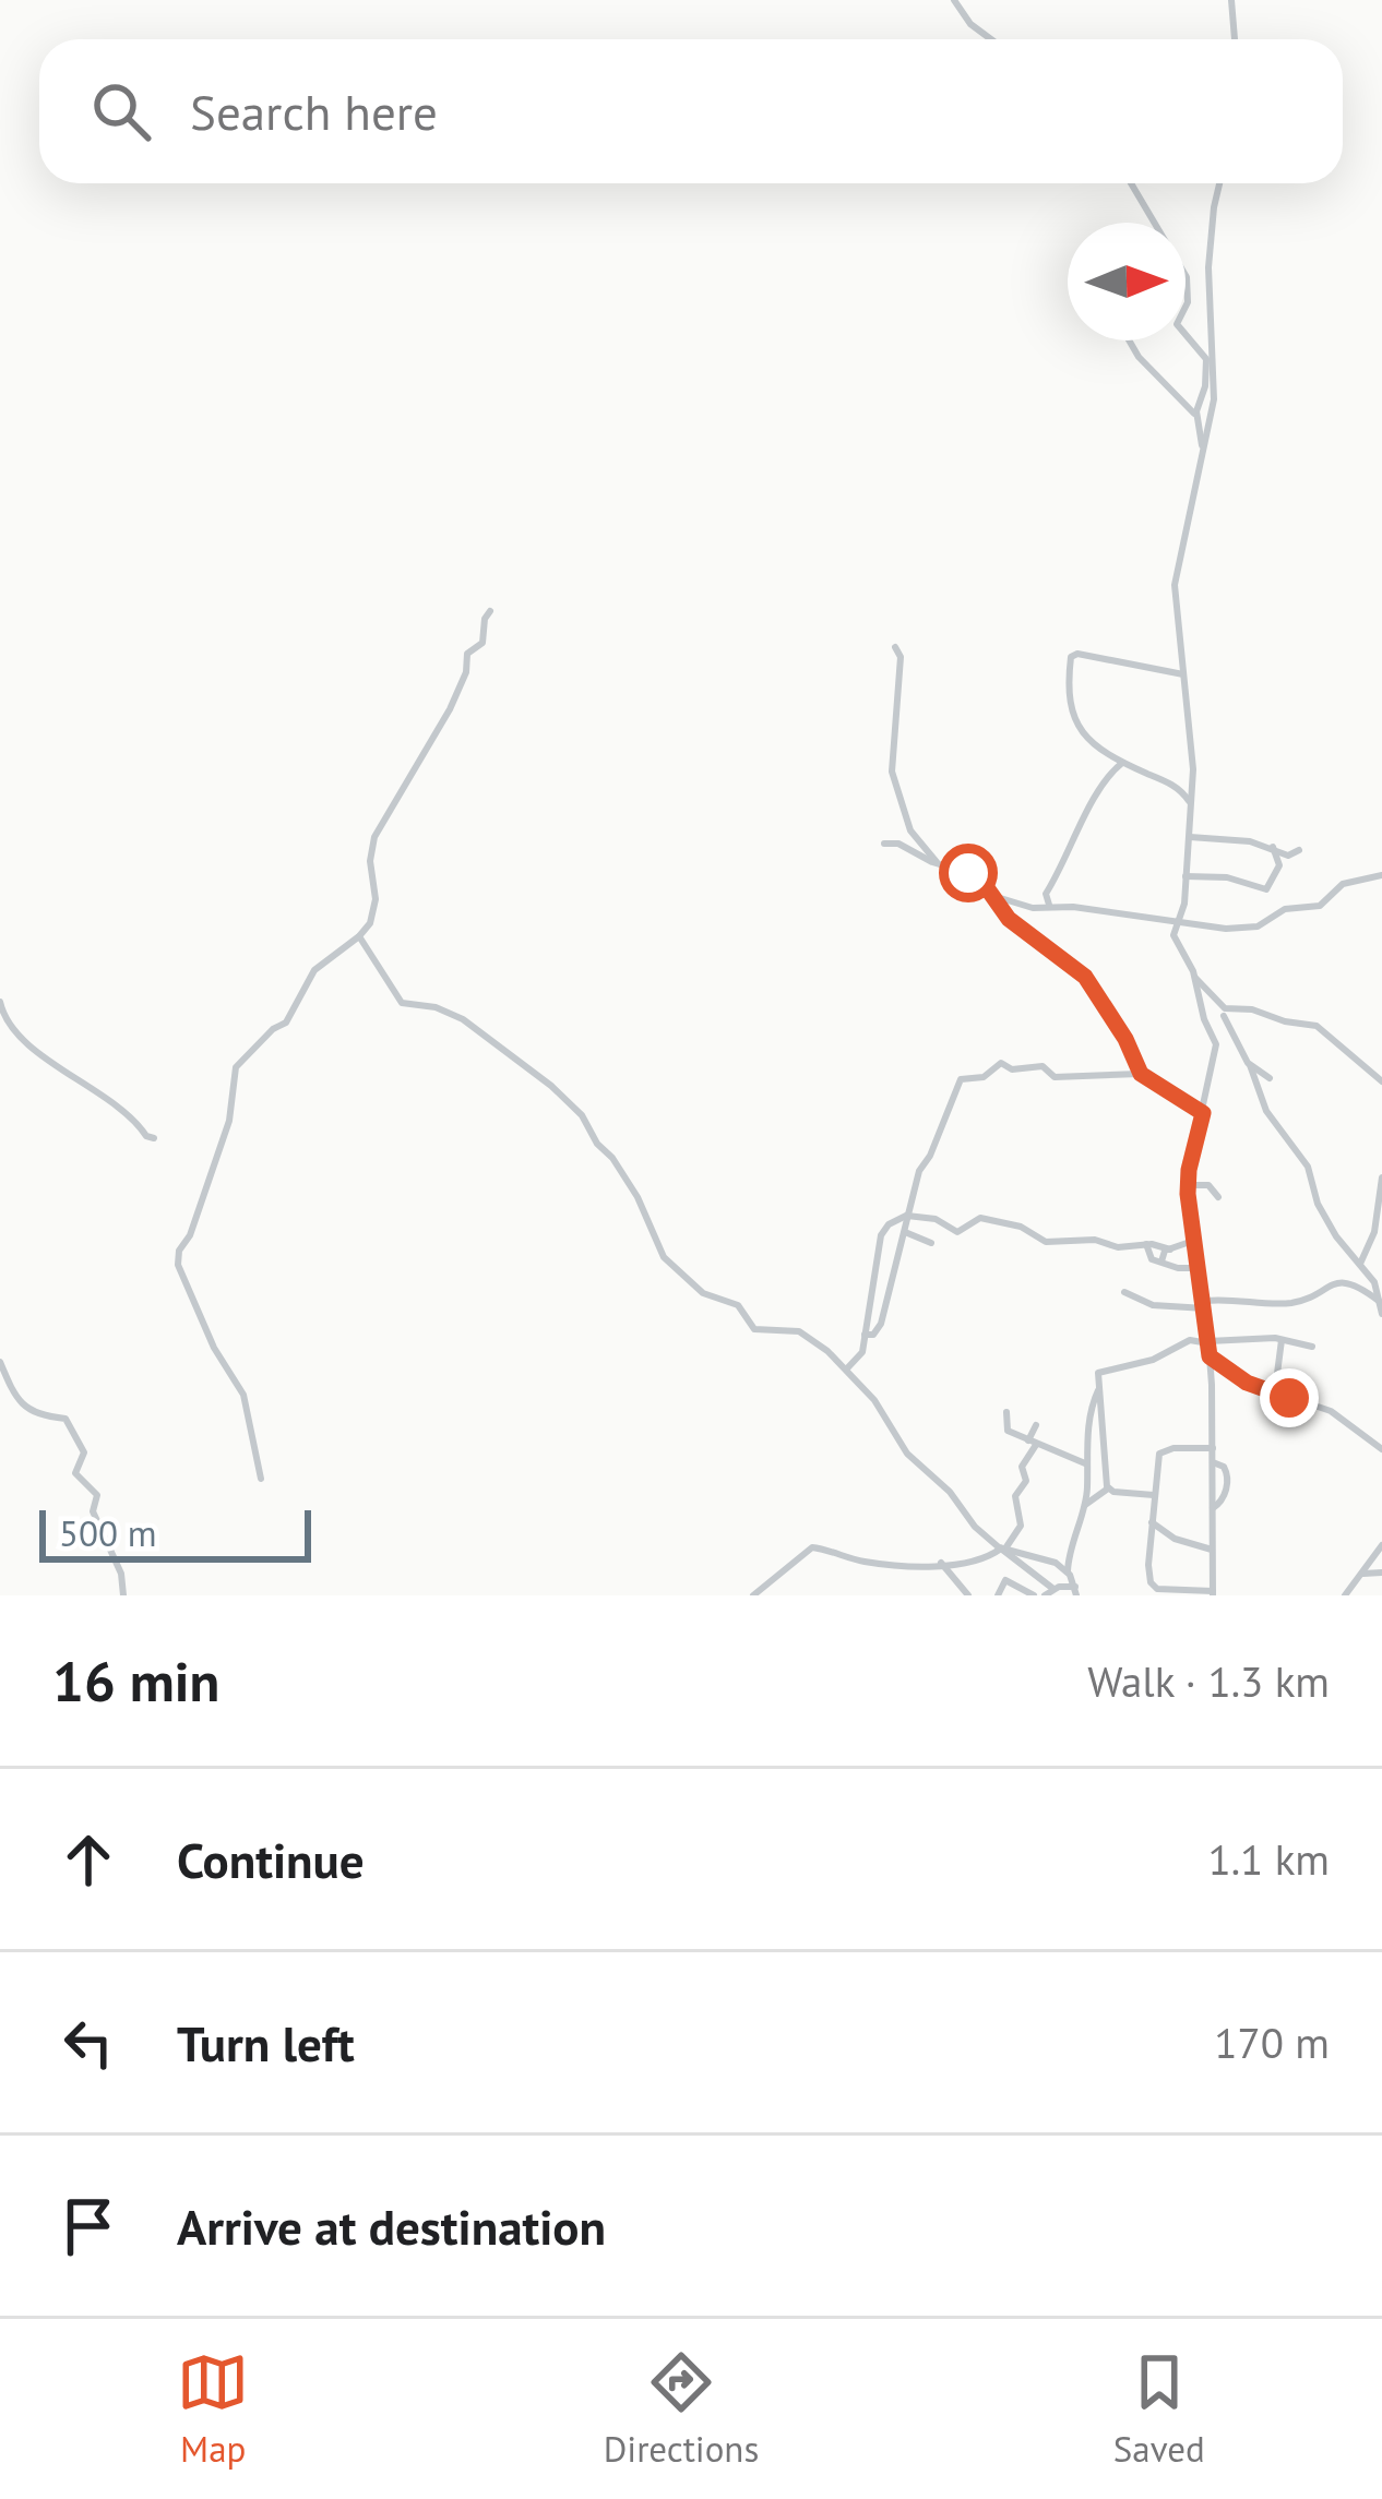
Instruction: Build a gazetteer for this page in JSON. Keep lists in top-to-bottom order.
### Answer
{
  "scale_bar": "500 m",
  "north": "right",
  "page": {
    "search": "Search here",
    "scale": "500 m",
    "heading": ["16 min", "Walk · 1.3 km"],
    "list": [
      ["Continue", "1.1 km"],
      ["Turn left", "170 m"],
      "Arrive at destination"
    ],
    "nav": ["Map", "Directions", "Saved"]
  }
}
